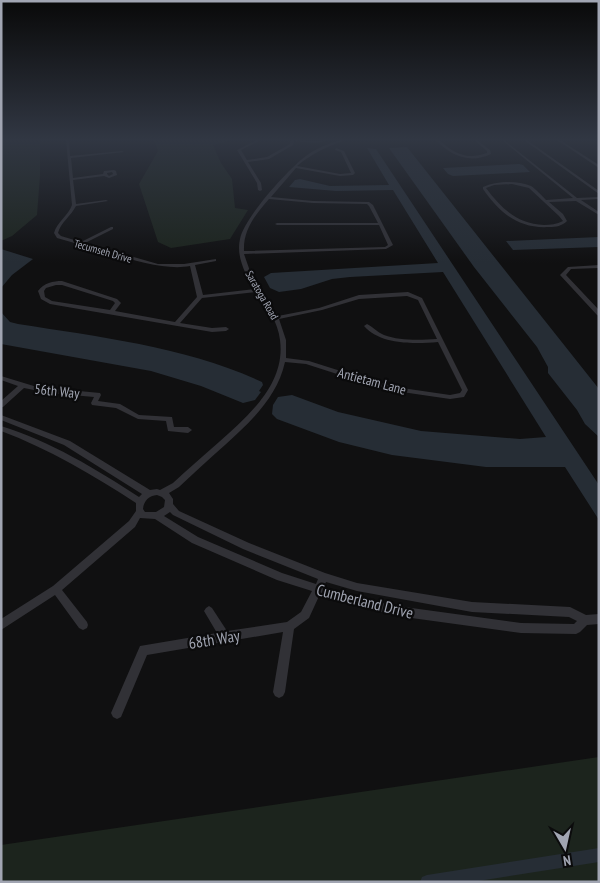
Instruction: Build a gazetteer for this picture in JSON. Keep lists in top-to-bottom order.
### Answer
{
  "streets": {
    "street": [
      "Tecumseh Drive",
      "Saratoga Road",
      "Antietam Lane",
      "56th Way",
      "Cumberland Drive",
      "68th Way"
    ]
  },
  "crossings": [
    ["Saratoga Road", "Antietam Lane"],
    ["Saratoga Road", "Cumberland Drive"],
    ["Cumberland Drive", "68th Way"]
  ],
  "north": "bottom"
}
